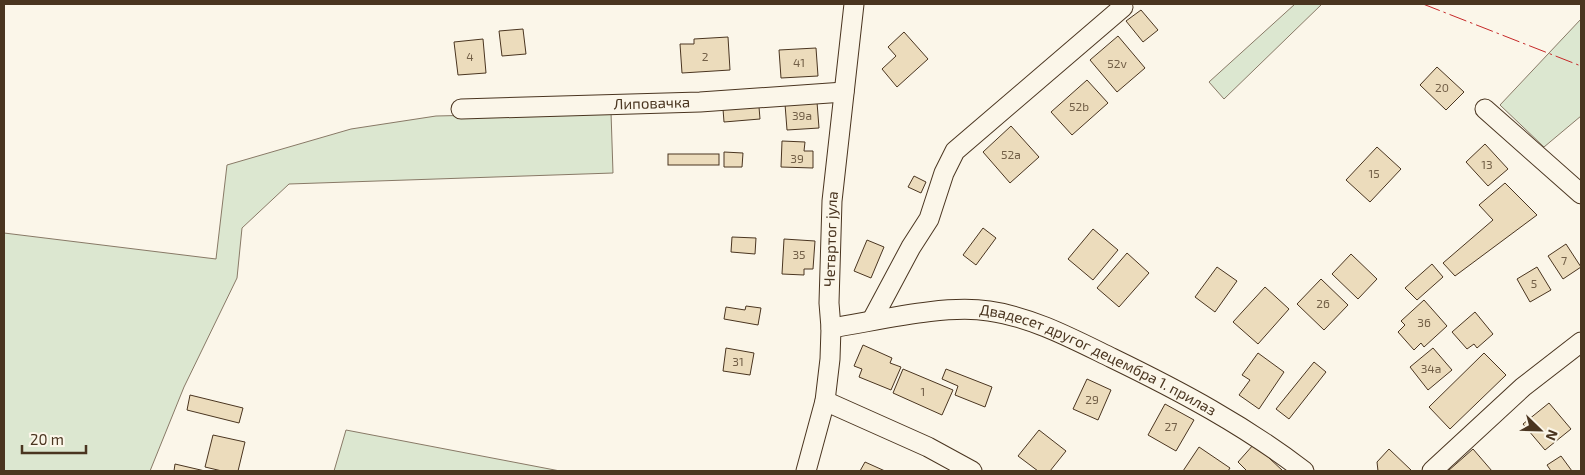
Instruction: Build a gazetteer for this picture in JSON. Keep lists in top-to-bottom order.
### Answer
{
  "streets": {
    "street": ["Липовачка", "Четвртог јула", "Двадесет другог децембра 1. прилаз"]
  },
  "crossings": [
    ["Липовачка", "Четвртог јула"],
    ["Четвртог јула", "Двадесет другог децембра 1. прилаз"]
  ],
  "house_numbers": [
    "4",
    "2",
    "41",
    "52v",
    "20",
    "52b",
    "39a",
    "52a",
    "39",
    "13",
    "15",
    "35",
    "7",
    "5",
    "26",
    "36",
    "31",
    "34a",
    "1",
    "29",
    "27"
  ],
  "scale_bar": "20 m",
  "north": "bottom right"
}
